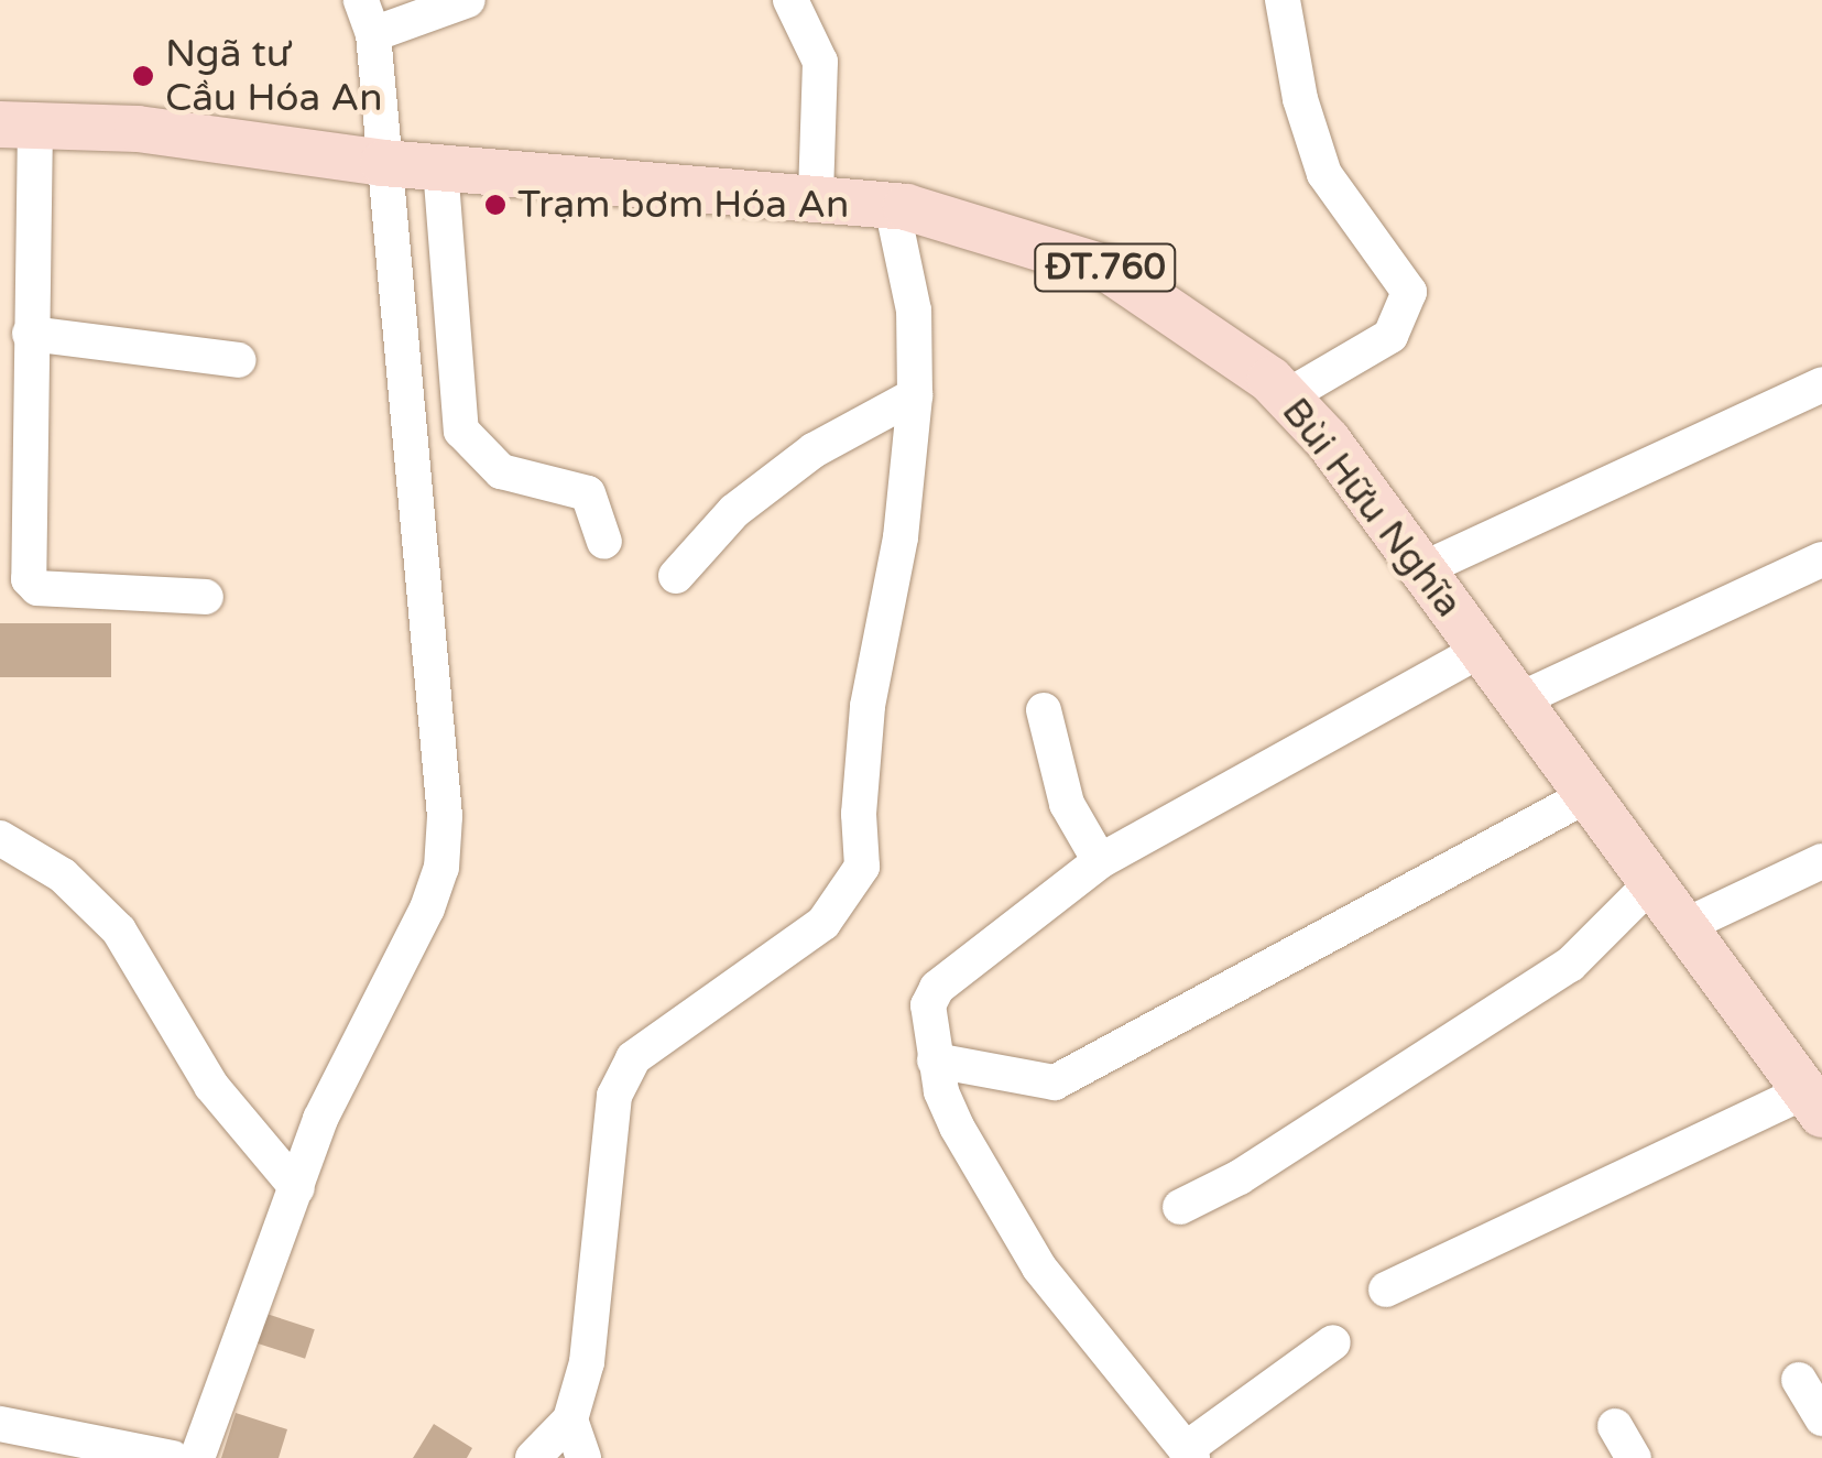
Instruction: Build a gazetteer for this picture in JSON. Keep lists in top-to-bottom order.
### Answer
{
  "streets": {
    "main road": ["ĐT.760", "Bùi Hữu Nghĩa"]
  },
  "places": ["Ngã tư Cầu Hóa An", "Trạm bơm Hóa An"]
}
